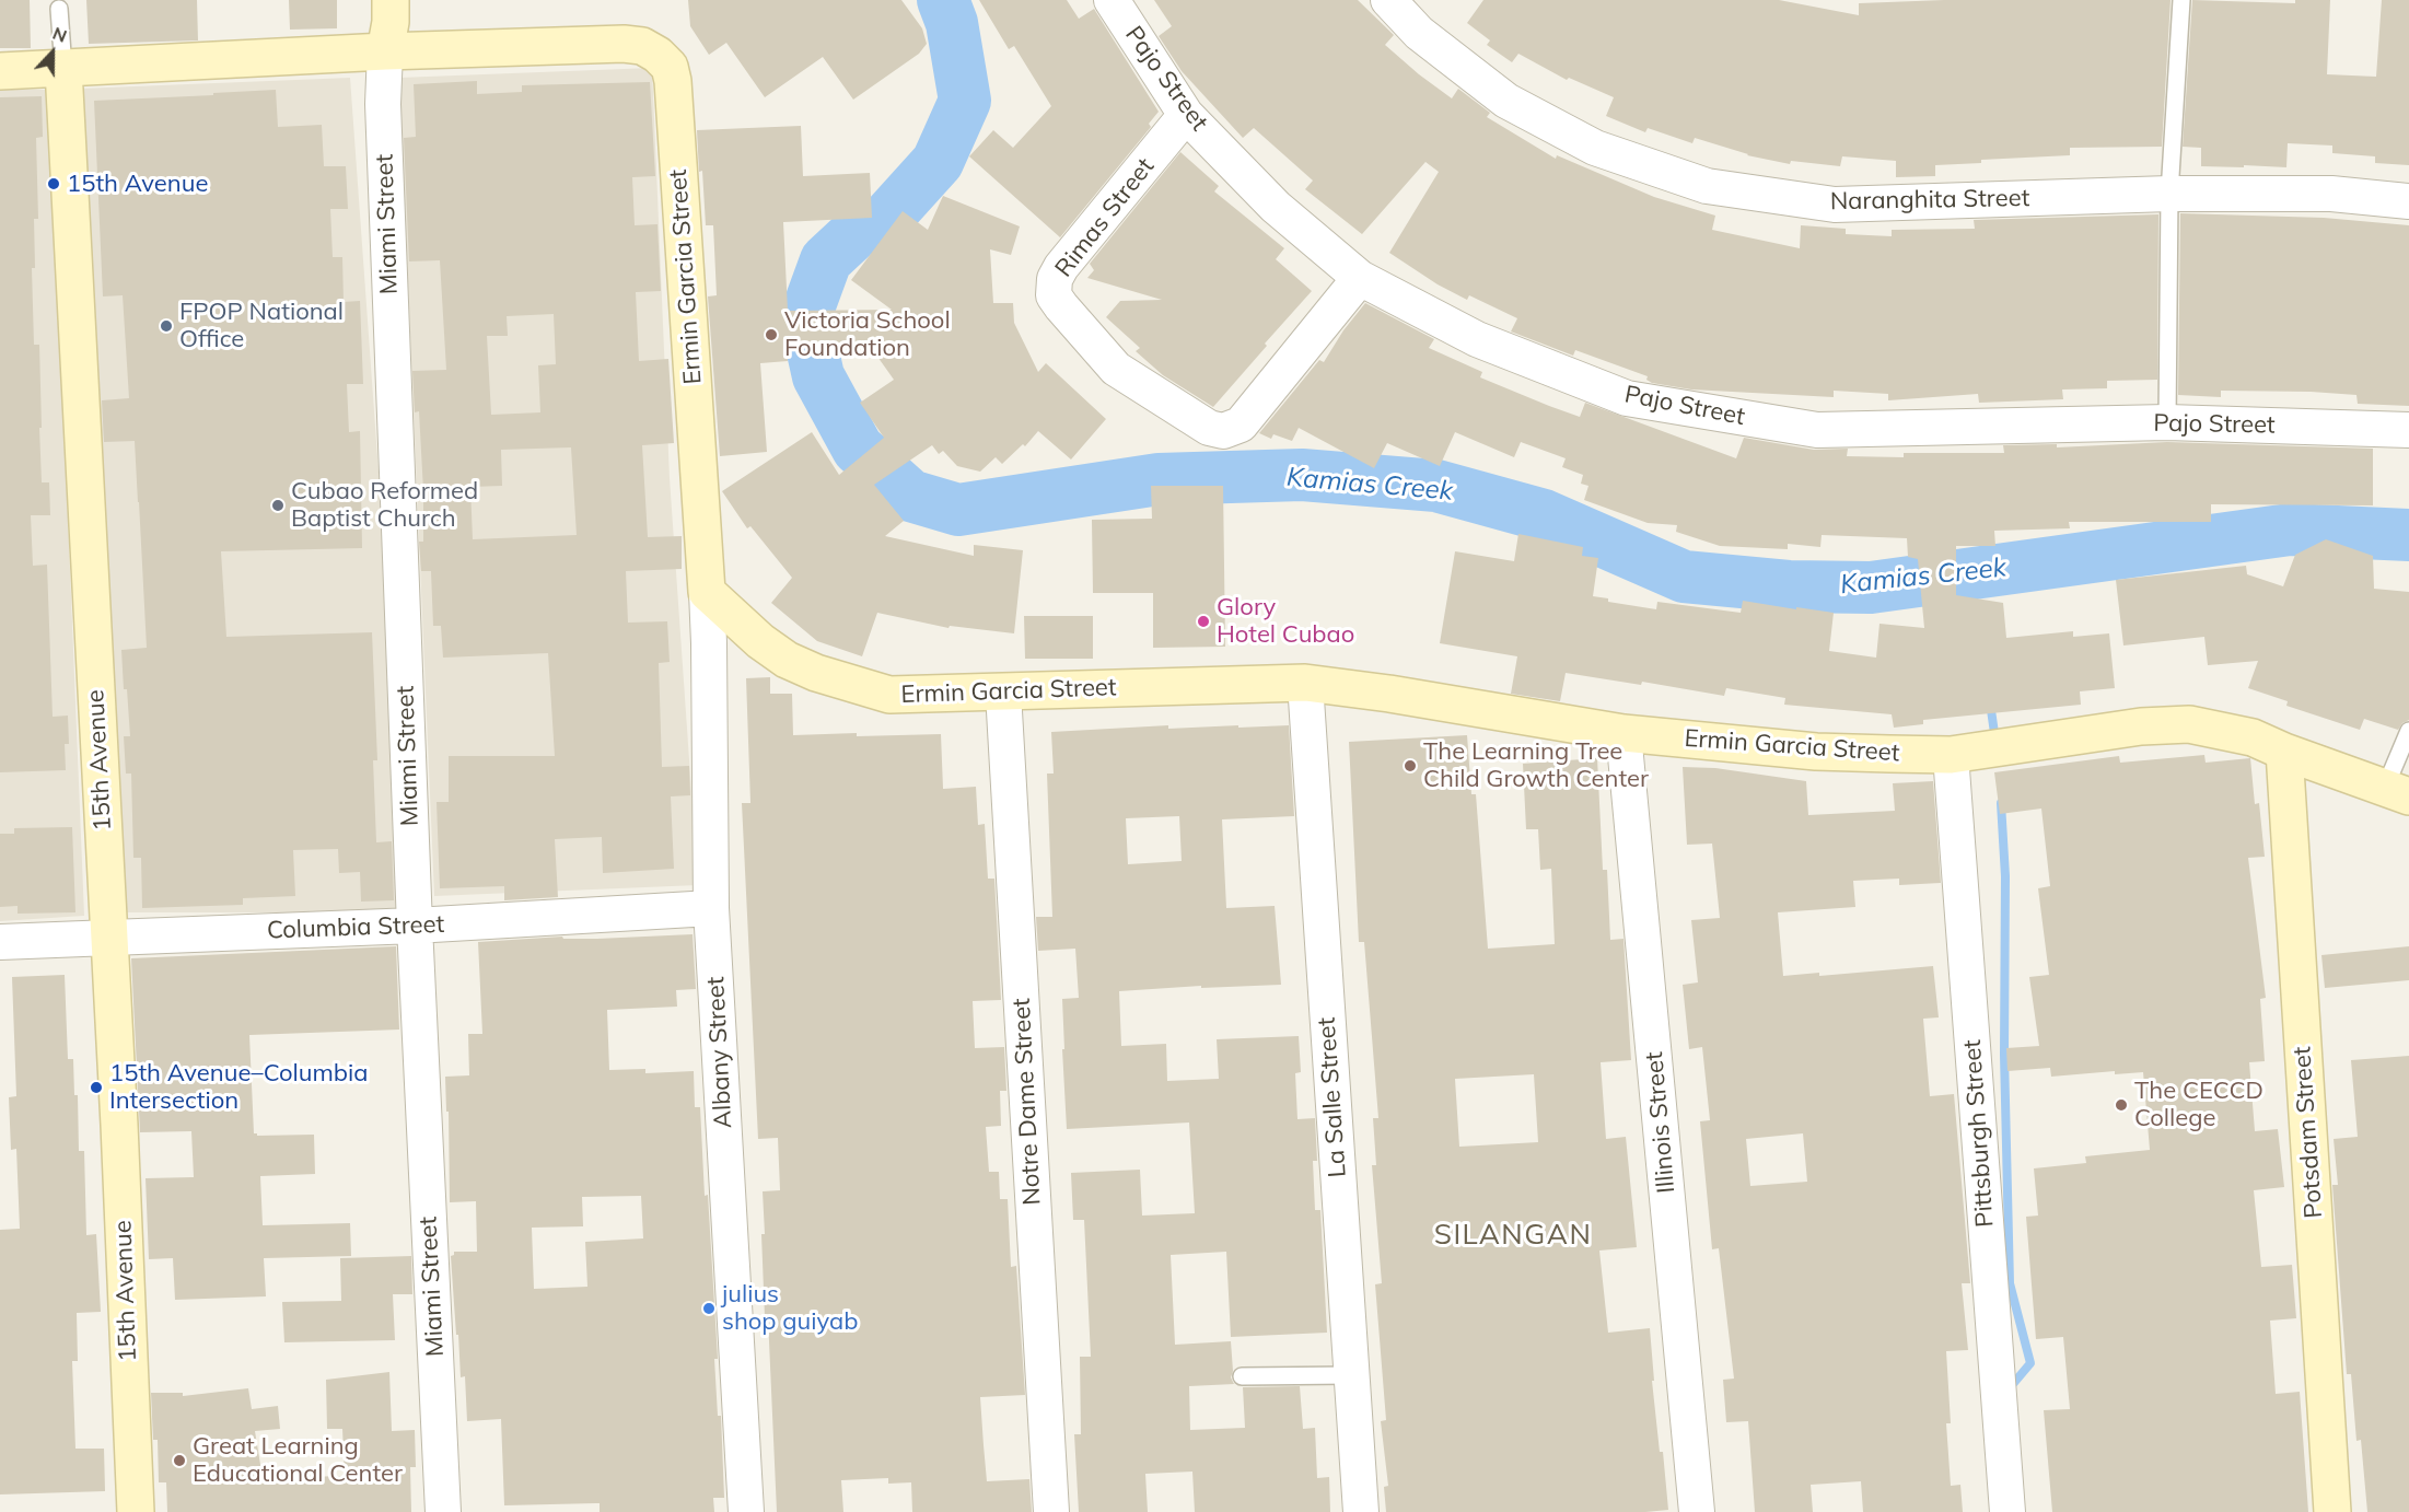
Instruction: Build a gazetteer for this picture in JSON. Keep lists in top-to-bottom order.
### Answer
{
  "streets": {
    "street": [
      "Pajo Street",
      "Naranghita Street",
      "Rimas Street",
      "Miami Street",
      "Ermin Garcia Street",
      "15th Avenue",
      "Columbia Street",
      "Albany Street",
      "La Salle Street",
      "Notre Dame Street",
      "Illinois Street",
      "Potsdam Street",
      "Pittsburgh Street"
    ]
  },
  "crossings": [
    ["Pajo Street", "Rimas Street"],
    ["Miami Street", "Ermin Garcia Street"],
    ["Miami Street", "Columbia Street"],
    ["Ermin Garcia Street", "15th Avenue"],
    ["Ermin Garcia Street", "Albany Street"],
    ["Ermin Garcia Street", "La Salle Street"],
    ["Ermin Garcia Street", "Notre Dame Street"],
    ["Ermin Garcia Street", "Illinois Street"],
    ["Ermin Garcia Street", "Potsdam Street"],
    ["Ermin Garcia Street", "Pittsburgh Street"],
    ["15th Avenue", "Columbia Street"],
    ["Columbia Street", "Albany Street"]
  ],
  "districts": ["SILANGAN"],
  "water": ["Kamias Creek"],
  "places": [
    "15th Avenue",
    "FPOP National Office",
    "Victoria School Foundation",
    "Cubao Reformed Baptist Church",
    "Glory Hotel Cubao",
    "The Learning Tree Child Growth Center",
    "15th Avenue–Columbia Intersection",
    "The CECCD College",
    "julius shop guiyab",
    "Great Learning Educational Center"
  ],
  "north": "top"
}
